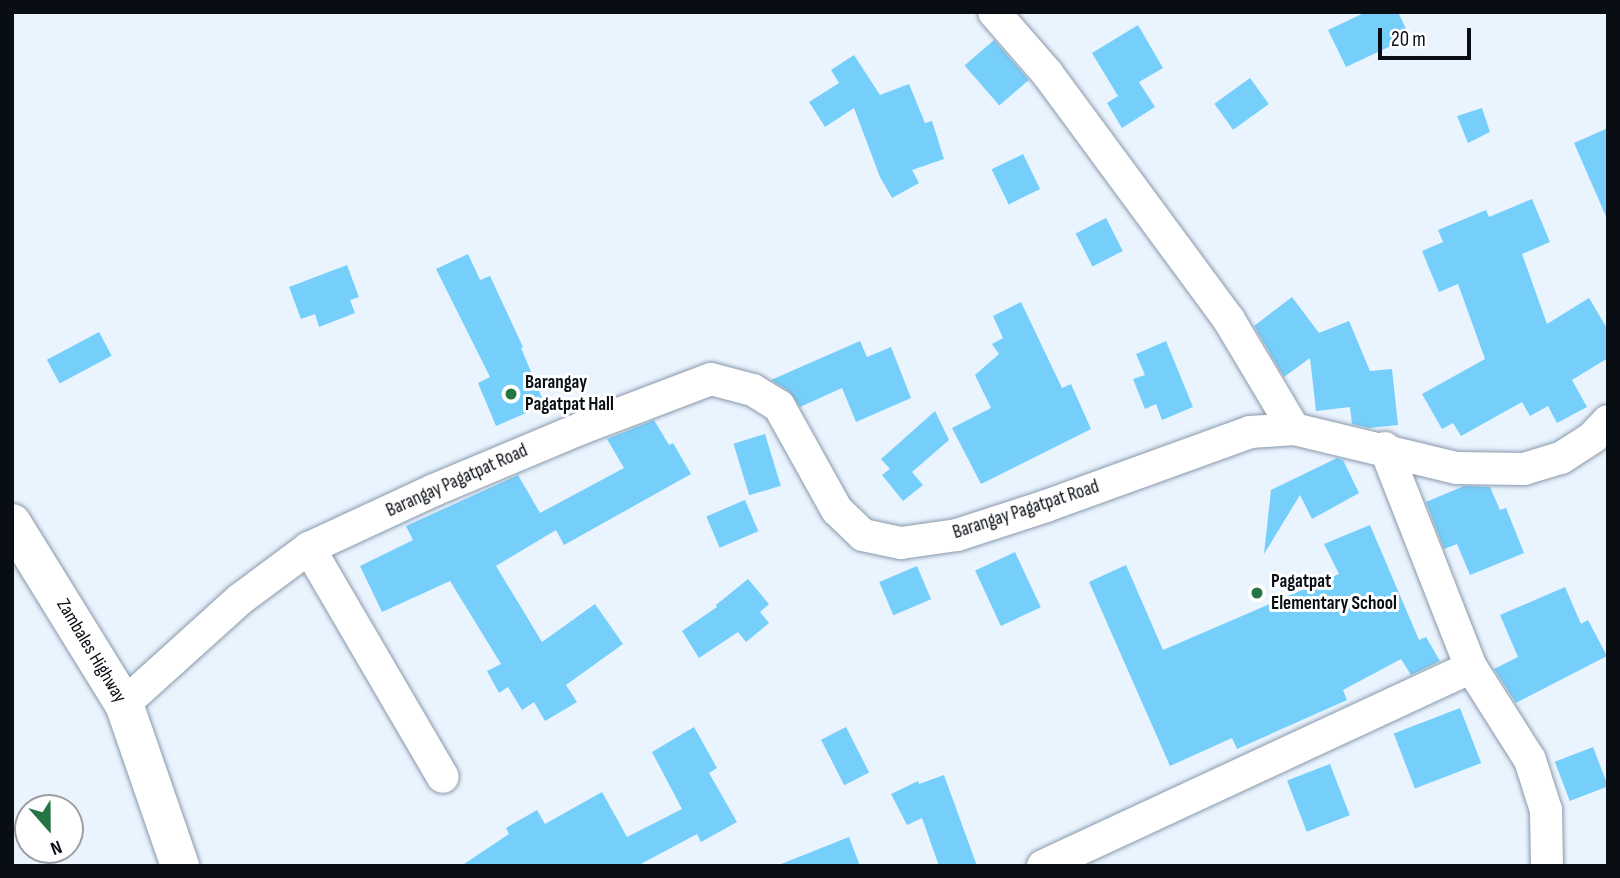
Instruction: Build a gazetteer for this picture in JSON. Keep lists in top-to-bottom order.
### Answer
{
  "streets": {
    "main road": ["Zambales Highway"],
    "street": ["Barangay Pagatpat Road"]
  },
  "crossings": [
    ["Barangay Pagatpat Road", "Zambales Highway"]
  ],
  "places": ["Barangay Pagatpat Hall", "Pagatpat Elementary School"],
  "scale_bar": "20 m",
  "north": "bottom"
}
